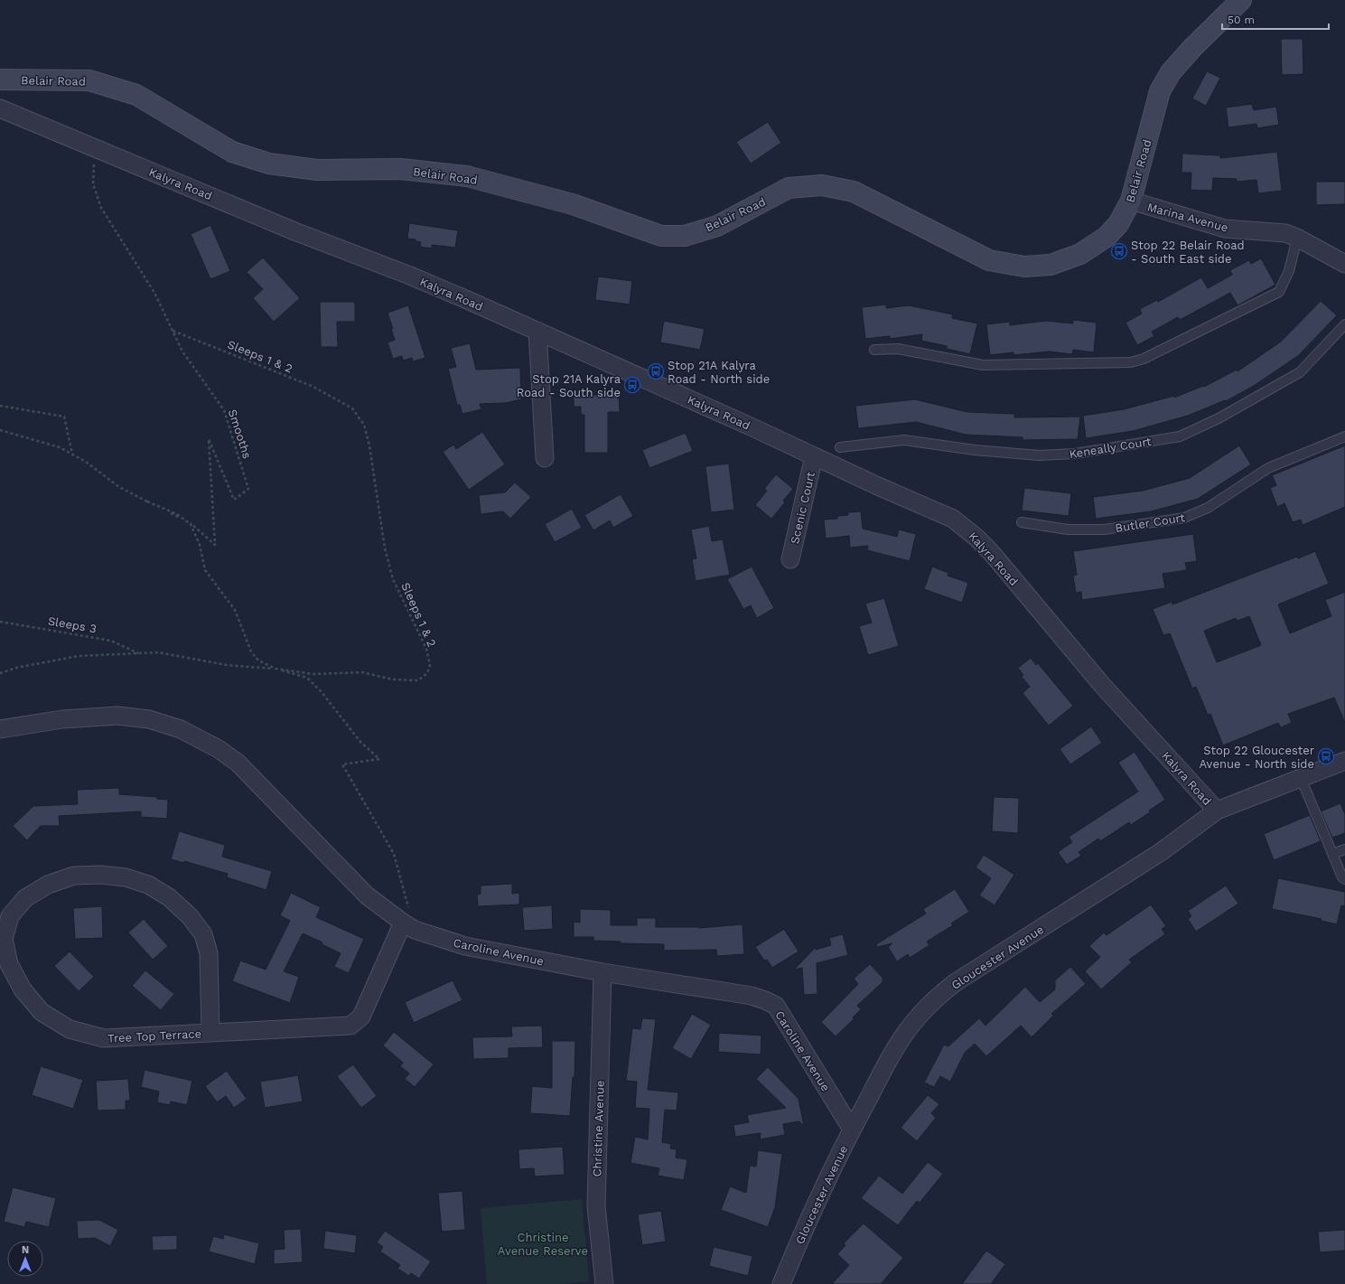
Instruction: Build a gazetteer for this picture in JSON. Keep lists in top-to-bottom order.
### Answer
{
  "streets": {
    "main road": ["Belair Road"],
    "street": [
      "Kalyra Road",
      "Marina Avenue",
      "Scenic Court",
      "Caroline Avenue",
      "Gloucester Avenue",
      "Tree Top Terrace",
      "Christine Avenue"
    ],
    "lane": ["Keneally Court", "Butler Court"],
    "path": ["Sleeps 1 & 2", "Smooths", "Sleeps 3"]
  },
  "crossings": [
    ["Belair Road", "Marina Avenue"],
    ["Kalyra Road", "Smooths"],
    ["Kalyra Road", "Scenic Court"],
    ["Kalyra Road", "Gloucester Avenue"],
    ["Sleeps 1 & 2", "Smooths"],
    ["Caroline Avenue", "Gloucester Avenue"],
    ["Caroline Avenue", "Tree Top Terrace"],
    ["Caroline Avenue", "Christine Avenue"]
  ],
  "parks": ["Christine Avenue Reserve"],
  "places": {
    "bus stop": [
      "Stop 22 Belair Road - South East side",
      "Stop 21A Kalyra Road - North side",
      "Stop 21A Kalyra Road - South side",
      "Stop 22 Gloucester Avenue - North side"
    ]
  },
  "scale_bar": "50 m",
  "north": "top"
}
